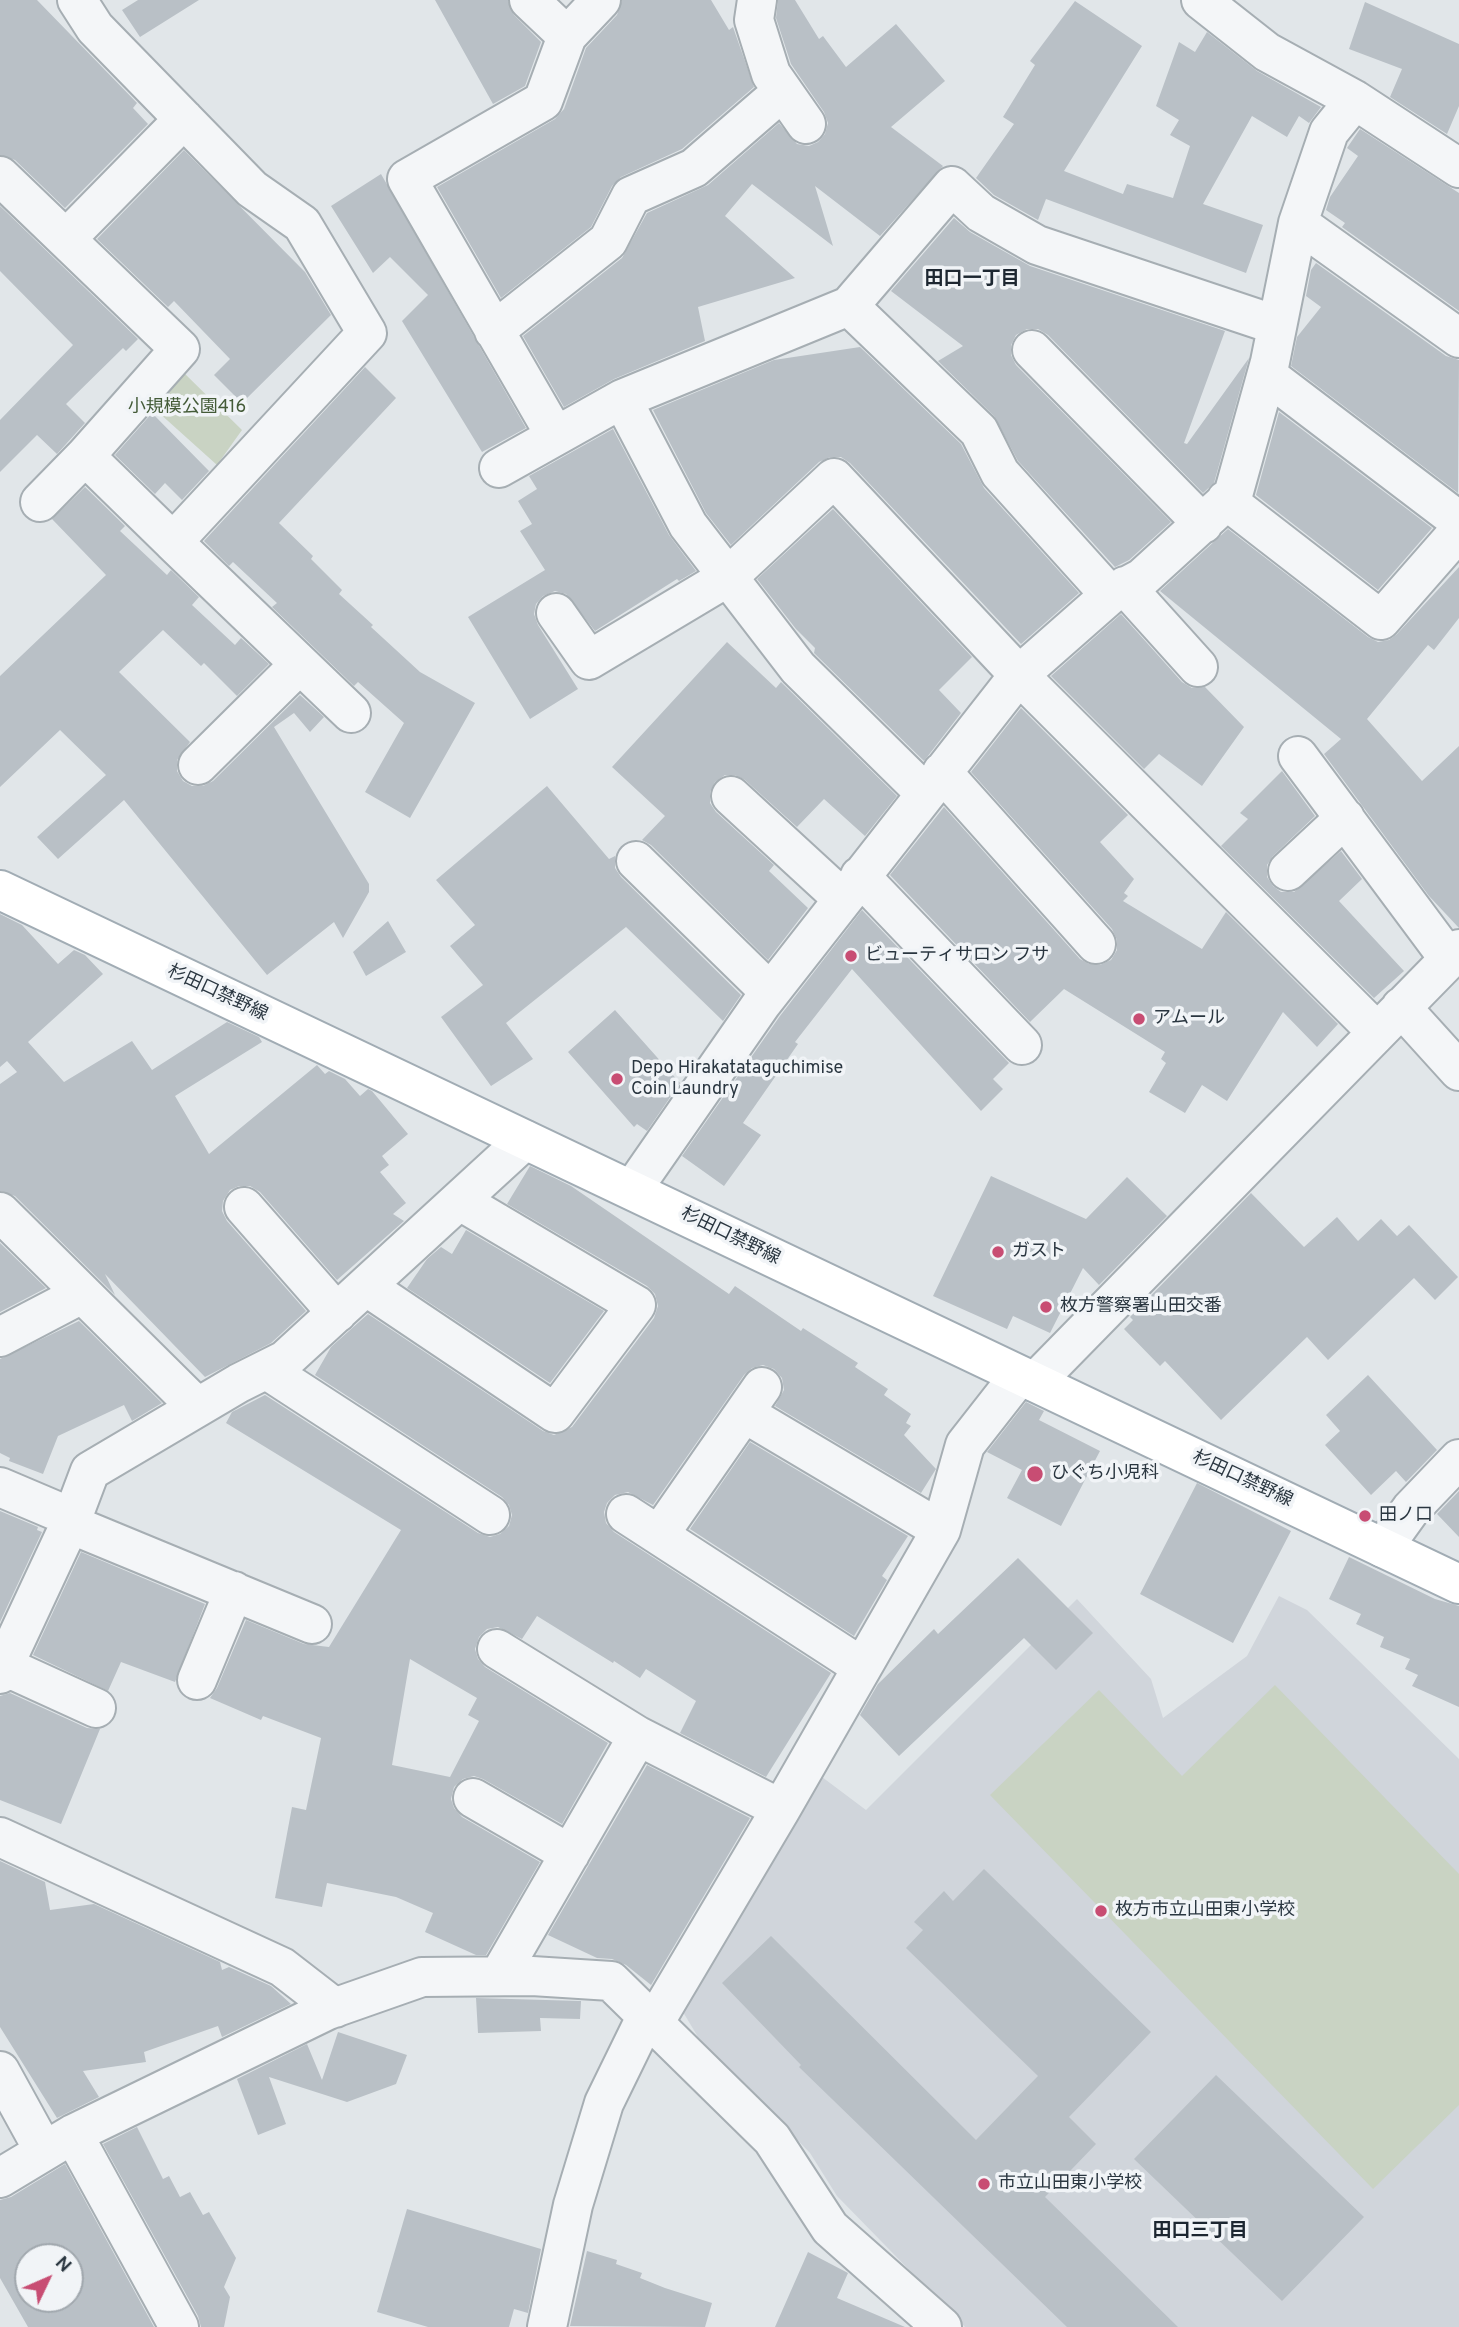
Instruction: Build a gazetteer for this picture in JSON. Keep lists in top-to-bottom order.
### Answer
{
  "streets": {
    "main road": ["杉田口禁野線"]
  },
  "districts": ["田口一丁目", "田口三丁目"],
  "parks": ["小規模公園416"],
  "places": [
    "ビューティサロン フサ",
    "アムール",
    "Depo Hirakatataguchimise Coin Laundry",
    "ガスト",
    "枚方警察署山田交番",
    "ひぐち小児科",
    "田ノ口",
    "枚方市立山田東小学校",
    "市立山田東小学校"
  ],
  "north": "top right"
}
